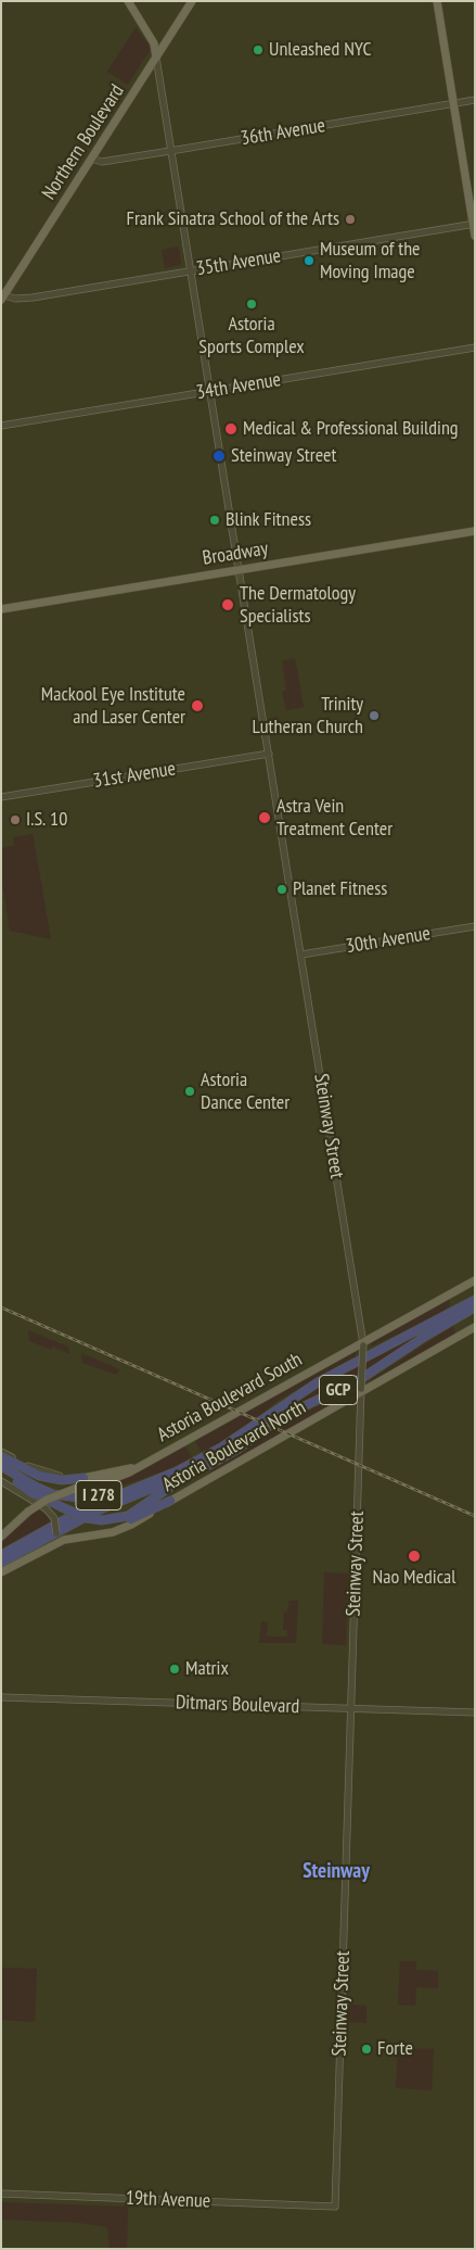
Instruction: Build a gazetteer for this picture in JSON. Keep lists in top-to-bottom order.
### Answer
{
  "streets": {
    "highway": ["GCP", "I 278"],
    "main road": [
      "Northern Boulevard",
      "Broadway",
      "Astoria Boulevard South",
      "Astoria Boulevard North"
    ],
    "street": [
      "36th Avenue",
      "35th Avenue",
      "34th Avenue",
      "31st Avenue",
      "30th Avenue",
      "Steinway Street",
      "Ditmars Boulevard",
      "19th Avenue"
    ]
  },
  "crossings": [
    ["36th Avenue", "Northern Boulevard"],
    ["36th Avenue", "Steinway Street"],
    ["Northern Boulevard", "35th Avenue"],
    ["Northern Boulevard", "Steinway Street"],
    ["35th Avenue", "Steinway Street"],
    ["34th Avenue", "Steinway Street"],
    ["Broadway", "Steinway Street"],
    ["31st Avenue", "Steinway Street"],
    ["30th Avenue", "Steinway Street"],
    ["Steinway Street", "Astoria Boulevard South"],
    ["Steinway Street", "Astoria Boulevard North"],
    ["Steinway Street", "Ditmars Boulevard"],
    ["Steinway Street", "19th Avenue"],
    ["GCP", "I 278"]
  ],
  "districts": ["Steinway"],
  "places": [
    "Unleashed NYC",
    "Frank Sinatra School of the Arts",
    "Museum of the Moving Image",
    "Astoria Sports Complex",
    "Medical & Professional Building",
    "Steinway Street",
    "Blink Fitness",
    "The Dermatology Specialists",
    "Mackool Eye Institute and Laser Center",
    "Trinity Lutheran Church",
    "Astra Vein Treatment Center",
    "I.S. 10",
    "Planet Fitness",
    "Astoria Dance Center",
    "Nao Medical",
    "Matrix",
    "Forte"
  ]
}
